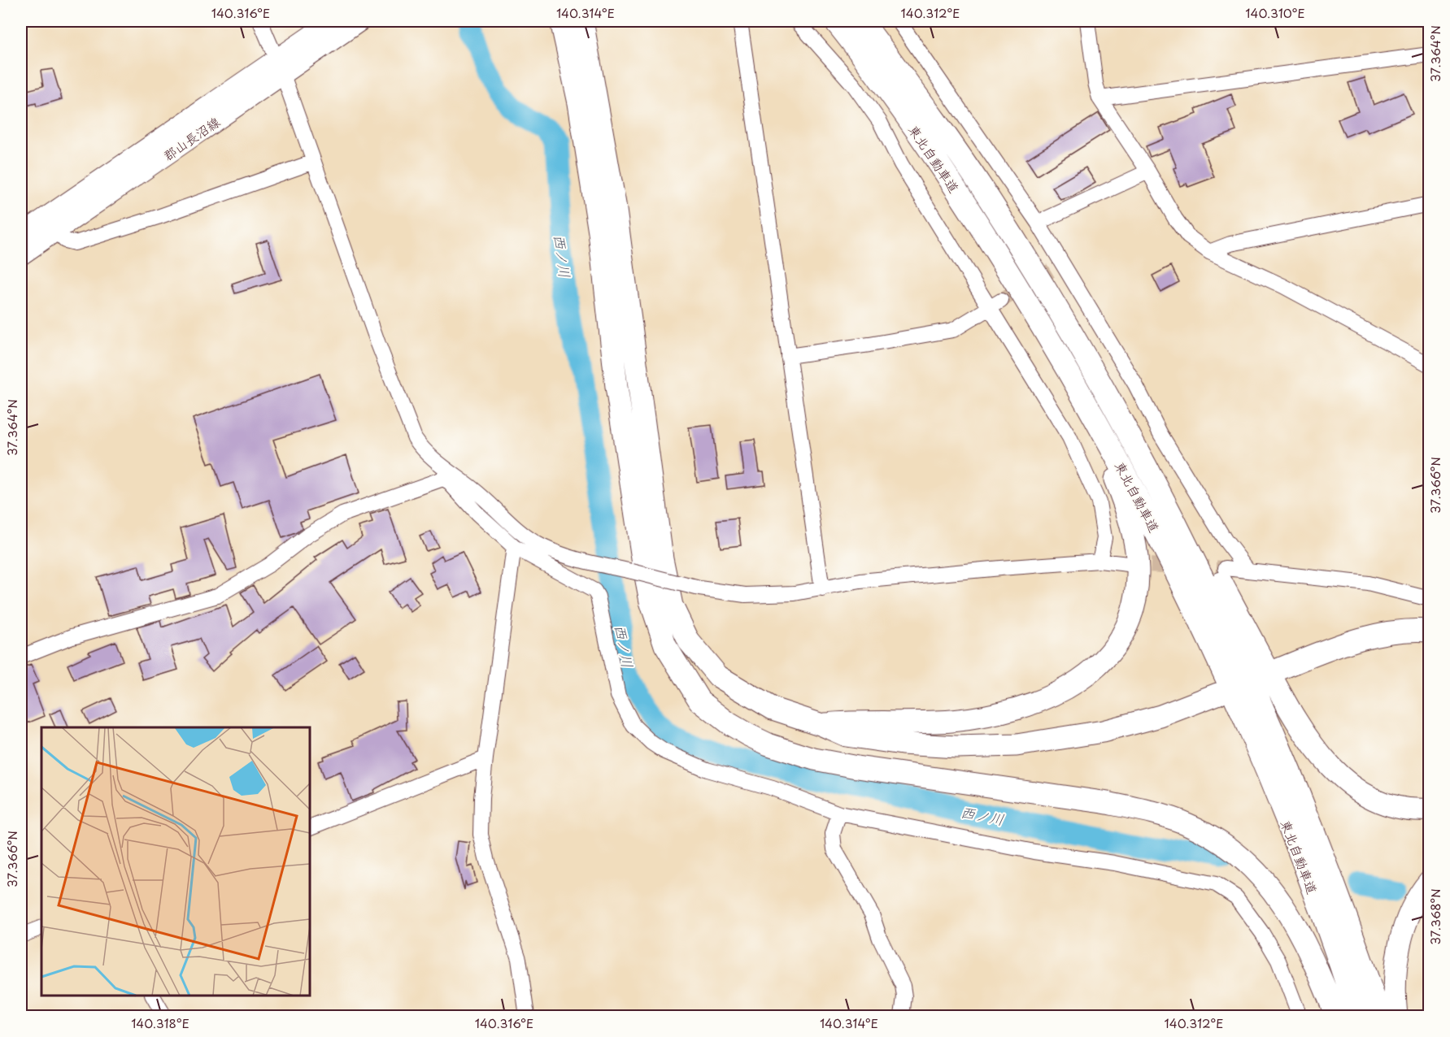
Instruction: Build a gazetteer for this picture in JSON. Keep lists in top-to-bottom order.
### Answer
{
  "streets": {
    "highway": ["東北自動車道"],
    "main road": ["郡山長沼線"]
  },
  "water": ["西ノ川"],
  "coordinates": [
    "140.316°E",
    "140.314°E",
    "140.312°E",
    "140.310°E",
    "37.364°N",
    "37.366°N",
    "37.368°N",
    "140.318°E"
  ]
}
